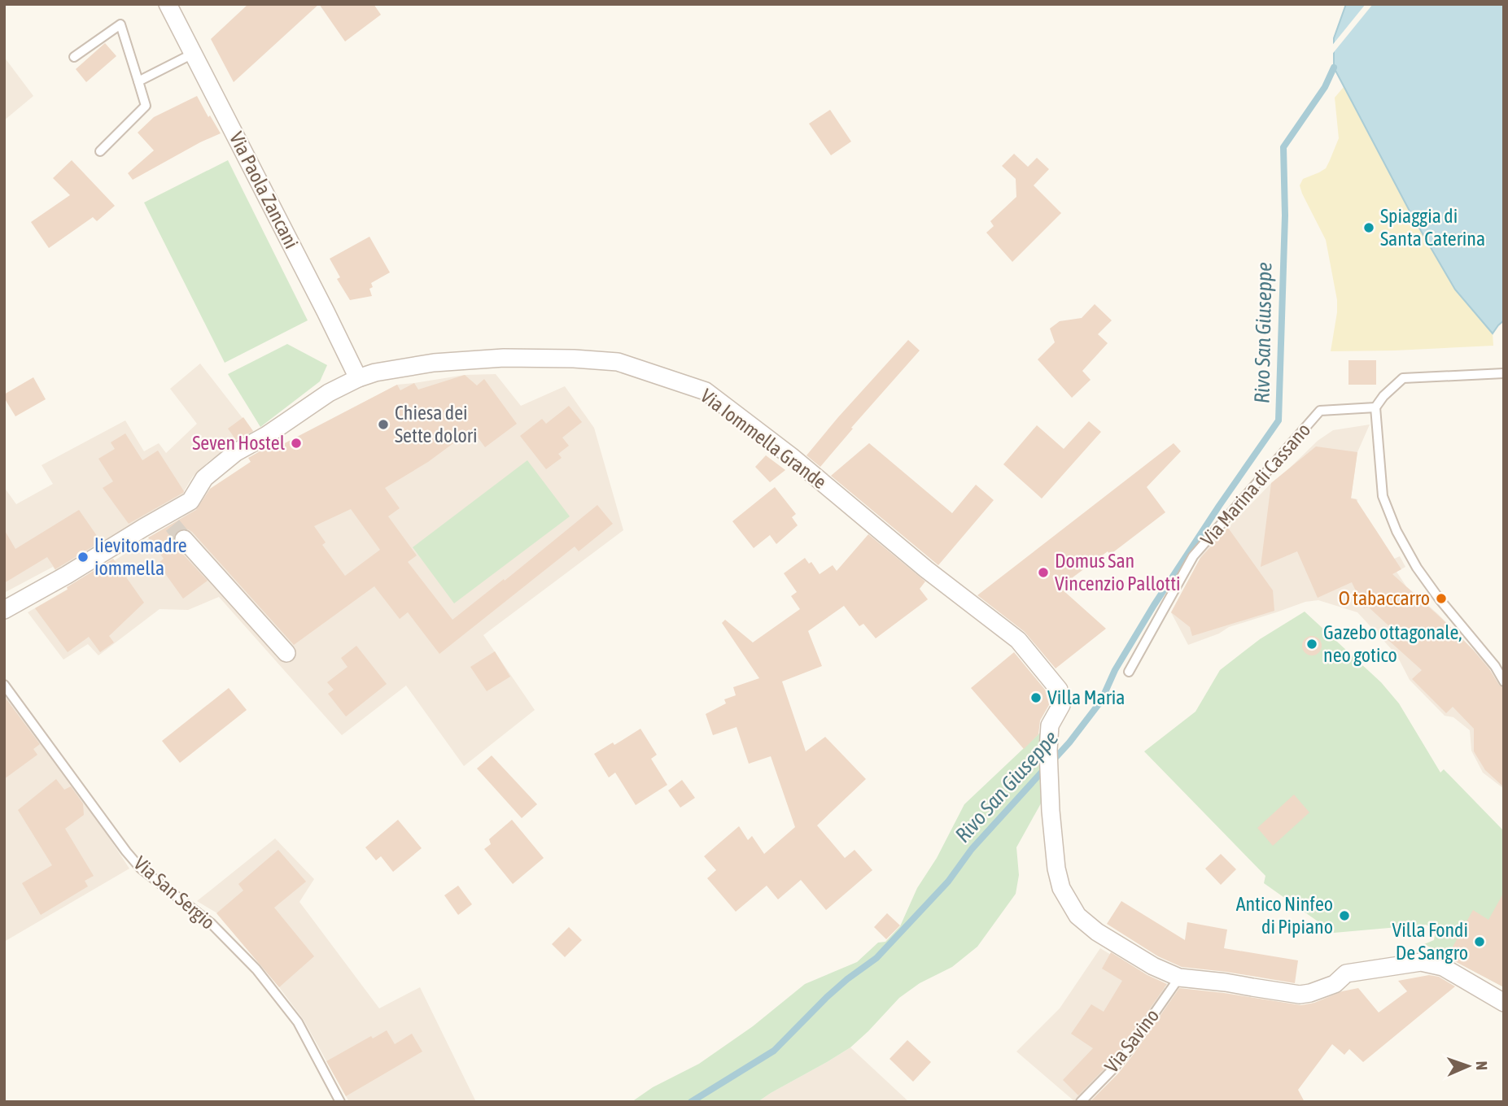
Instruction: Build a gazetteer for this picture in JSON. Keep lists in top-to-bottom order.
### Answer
{
  "streets": {
    "street": ["Via Paola Zancani", "Via Iommella Grande"],
    "lane": ["Via Marina di Cassano", "Via San Sergio", "Via Savino"]
  },
  "crossings": [
    ["Via Paola Zancani", "Via Iommella Grande"],
    ["Via Iommella Grande", "Via Savino"]
  ],
  "water": ["Rivo San Giuseppe"],
  "places": [
    "Spiaggia di Santa Caterina",
    "Chiesa dei Sette dolori",
    "Seven Hostel",
    "lievitomadre iommella",
    "Domus San Vincenzio Pallotti",
    "O tabaccarro",
    "Gazebo ottagonale, neo gotico",
    "Villa Maria",
    "Antico Ninfeo di Pipiano",
    "Villa Fondi De Sangro"
  ],
  "north": "right"
}
